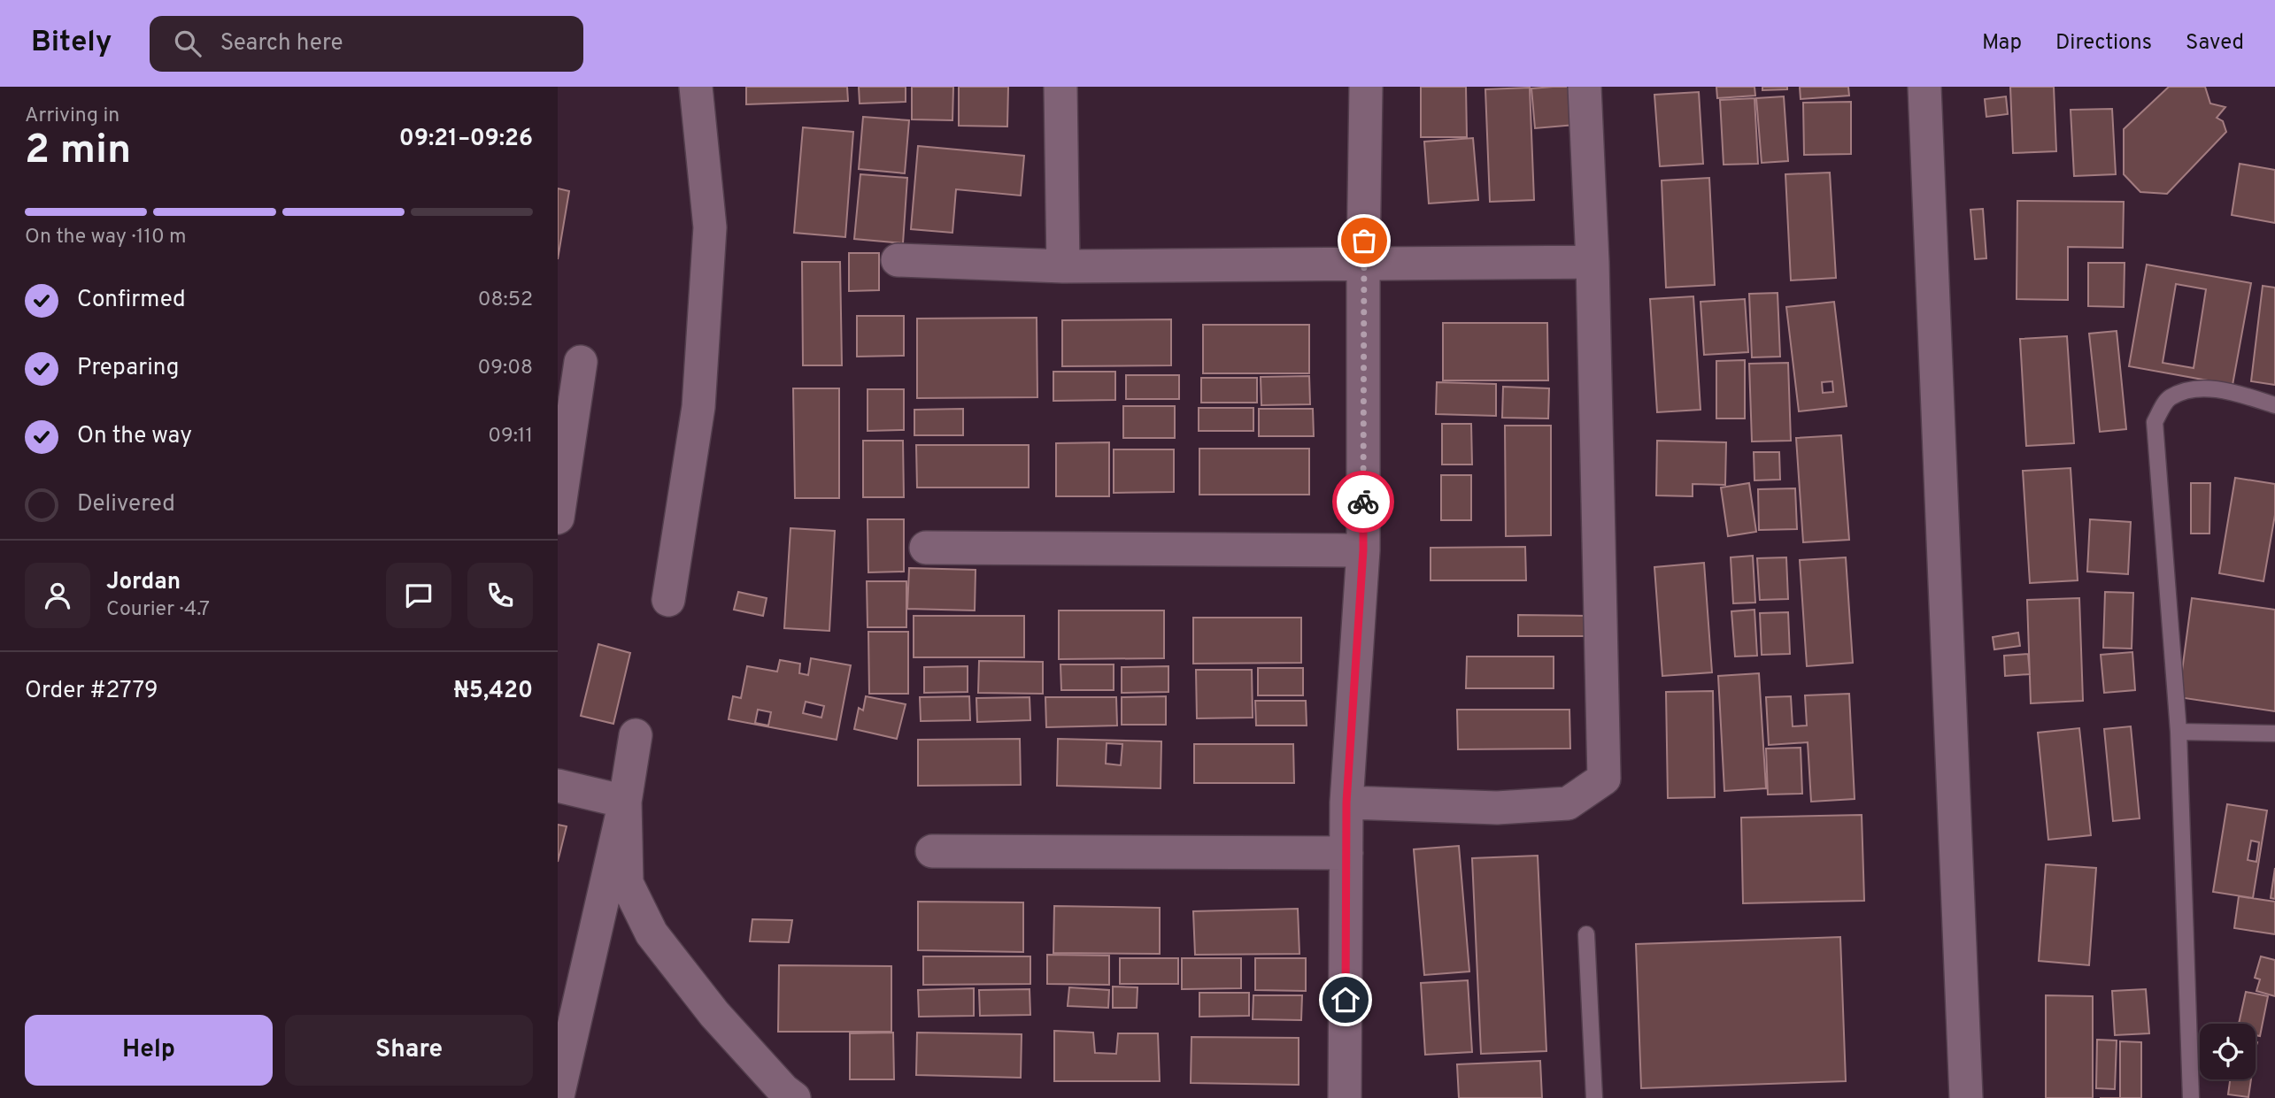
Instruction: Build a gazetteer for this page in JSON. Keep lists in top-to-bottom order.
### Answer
{
  "page": {
    "header": "Bitely",
    "search": "Search here",
    "nav": ["Map", "Directions", "Saved"],
    "heading": ["2 min", "Arriving in", "09:21–09:26"],
    "panel": [
      "Jordan",
      "Courier · 4.7",
      "Order #2779",
      "₦5,420"
    ],
    "bar": "On the way · 110 m",
    "list": [
      ["Confirmed", "08:52"],
      ["Preparing", "09:08"],
      ["On the way", "09:11"],
      "Delivered"
    ],
    "buttons": ["Help", "Share"]
  }
}
